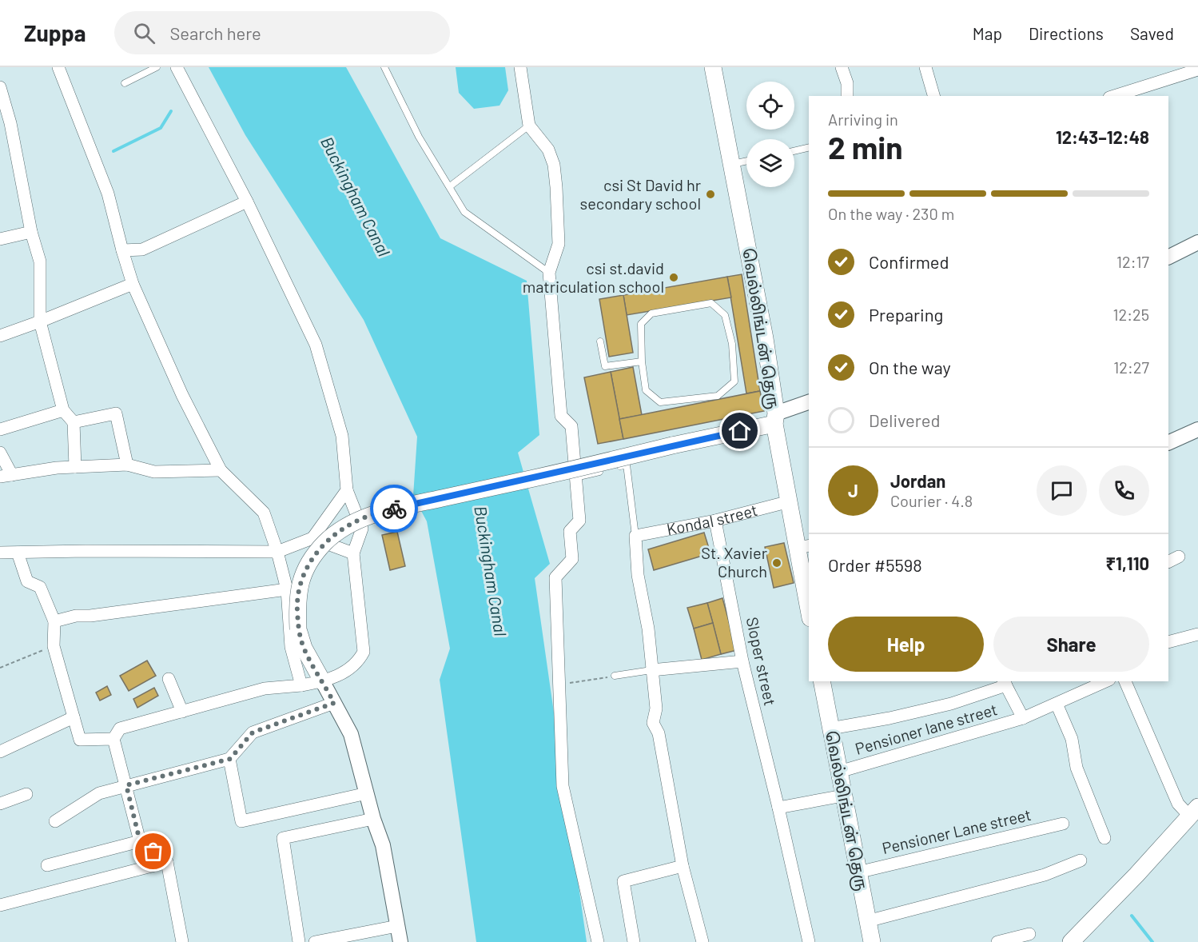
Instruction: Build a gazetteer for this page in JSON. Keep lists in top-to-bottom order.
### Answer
{
  "streets": {
    "main road": ["வெல்லிங்டன் தெரு"],
    "street": [
      "Kondal street",
      "Sloper street",
      "Pensioner lane street",
      "Pensioner Lane street"
    ]
  },
  "crossings": [
    ["வெல்லிங்டன் தெரு", "Kondal street"],
    ["வெல்லிங்டன் தெரு", "Pensioner lane street"],
    ["வெல்லிங்டன் தெரு", "Pensioner Lane street"],
    ["Kondal street", "Sloper street"]
  ],
  "water": ["Buckingham Canal"],
  "places": ["csi St David hr secondary school", "csi st.david matriculation school", "St. Xavier Church"],
  "page": {
    "header": "Zuppa",
    "search": "Search here",
    "nav": ["Map", "Directions", "Saved"],
    "heading": ["2 min", "Arriving in", "12:43–12:48"],
    "panel": [
      "Jordan",
      "Courier · 4.8",
      "Order #5598",
      "₹1,110"
    ],
    "bar": "On the way · 230 m",
    "list": [
      ["Confirmed", "12:17"],
      ["Preparing", "12:25"],
      ["On the way", "12:27"],
      "Delivered"
    ],
    "round": "J",
    "buttons": ["Help", "Share"]
  }
}
